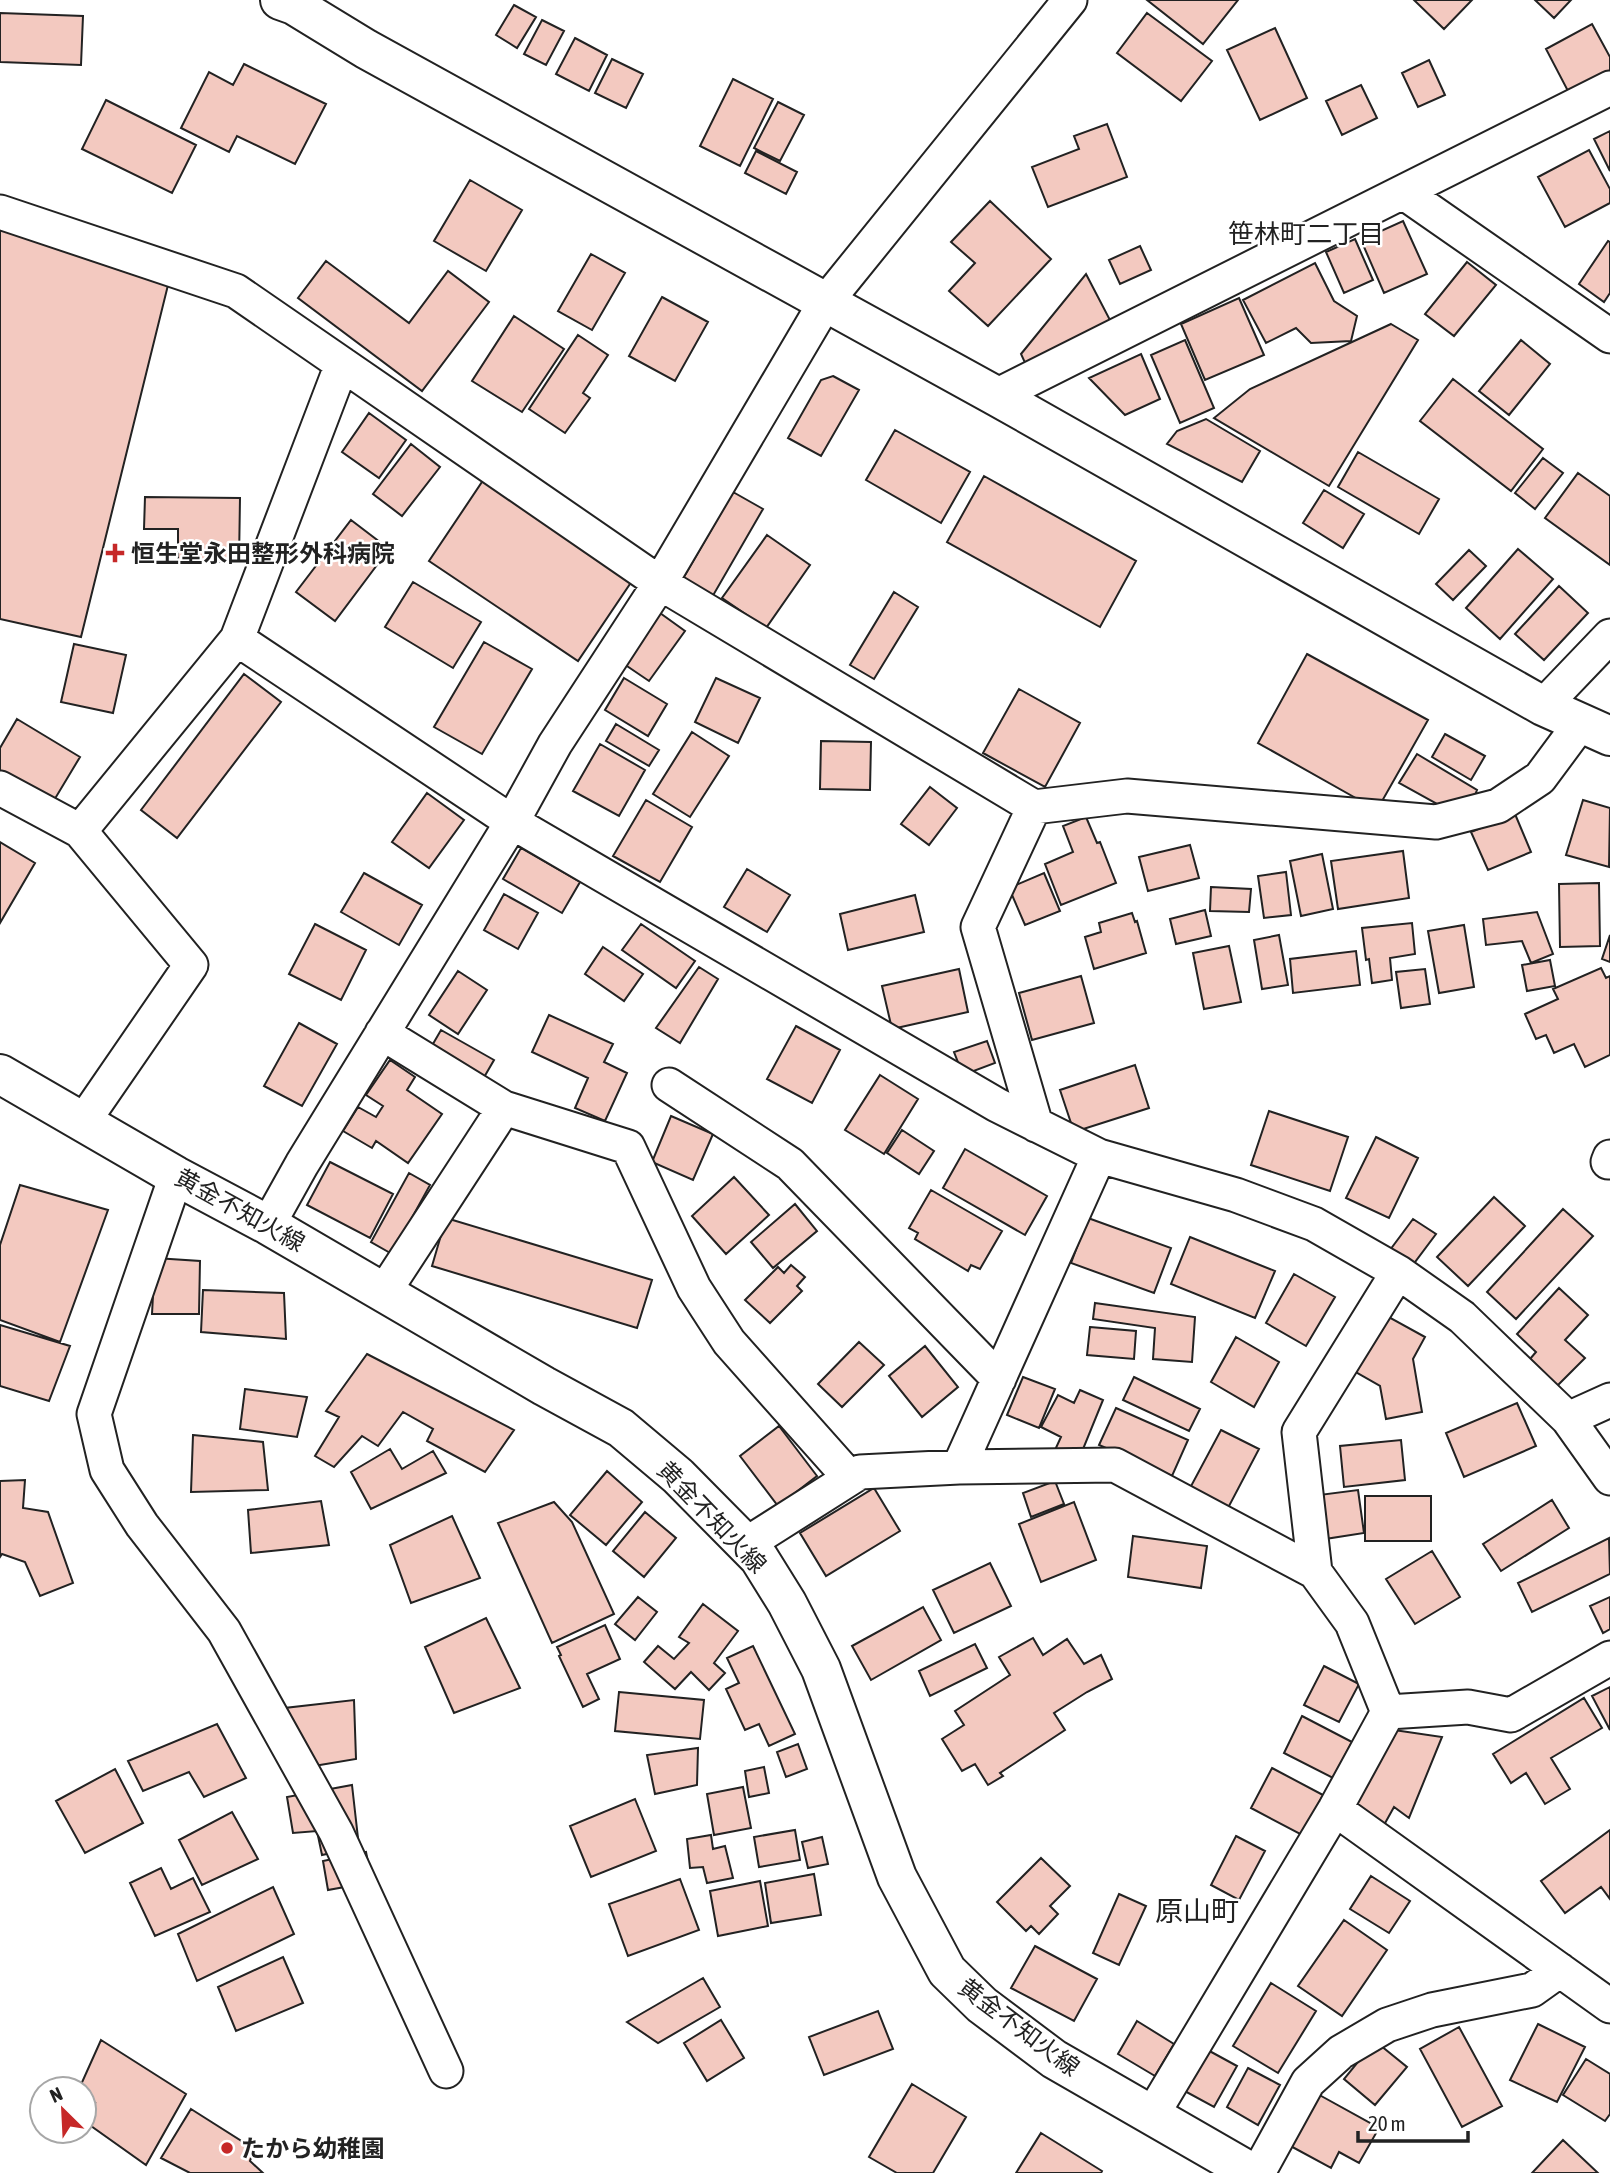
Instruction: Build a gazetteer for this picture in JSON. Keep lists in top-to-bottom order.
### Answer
{
  "streets": {
    "main road": ["黄金不知火線"]
  },
  "districts": ["笹林町二丁目", "原山町"],
  "places": {
    "health": ["恒生堂永田整形外科病院"],
    "other": ["たから幼稚園"]
  },
  "scale_bar": "20 m",
  "north": "top left"
}
